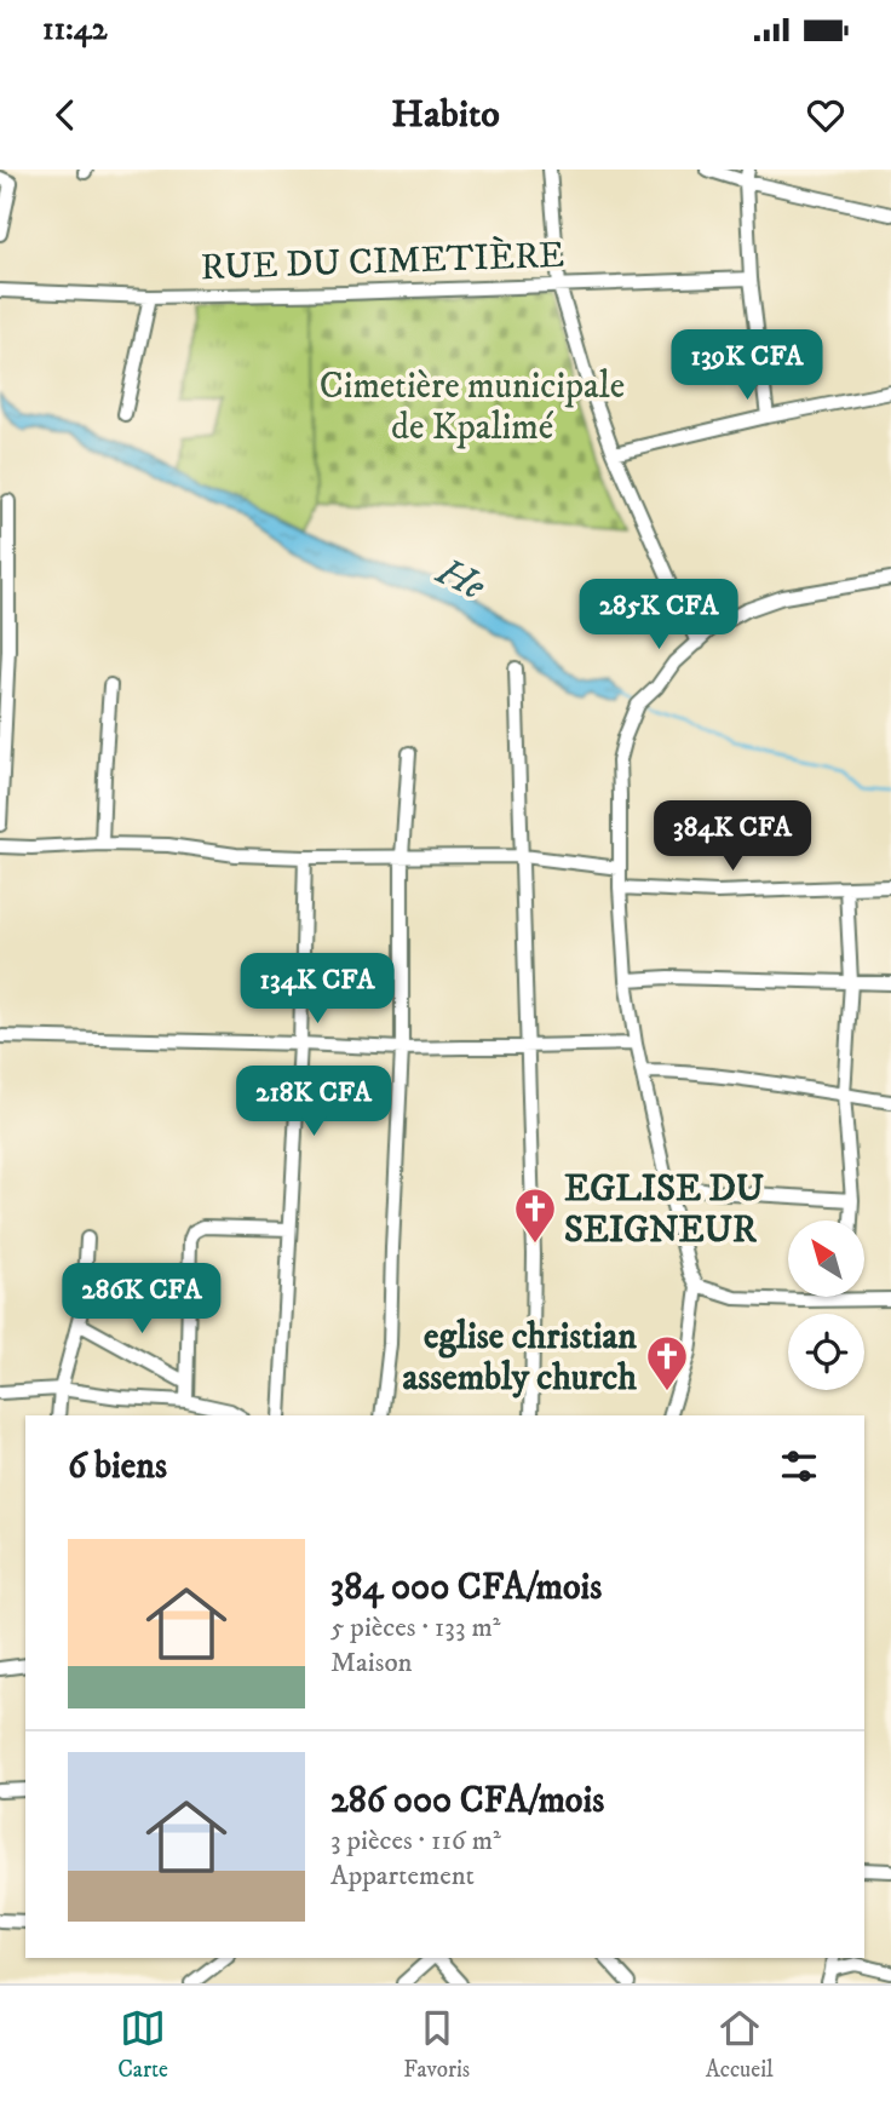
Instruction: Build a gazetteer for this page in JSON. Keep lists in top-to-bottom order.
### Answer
{
  "streets": {
    "street": ["RUE DU CIMETIÈRE"]
  },
  "water": ["He"],
  "parks": ["Cimetière municipale de Kpalimé"],
  "places": {
    "church": ["EGLISE DU SEIGNEUR", "eglise christian assembly church"]
  },
  "north": "top left",
  "page": {
    "status": "11:42",
    "header": "Habito",
    "price": [
      "139K CFA",
      "285K CFA",
      "384K CFA",
      "134K CFA",
      "218K CFA",
      "286K CFA"
    ],
    "heading": "6 biens",
    "list": [
      {
        "name": "384 000 CFA/mois",
        "note": "5 pièces · 133 m² · Maison"
      },
      {
        "name": "286 000 CFA/mois",
        "note": "3 pièces · 116 m² · Appartement"
      }
    ],
    "tabs": ["Carte", "Favoris", "Accueil"]
  }
}
